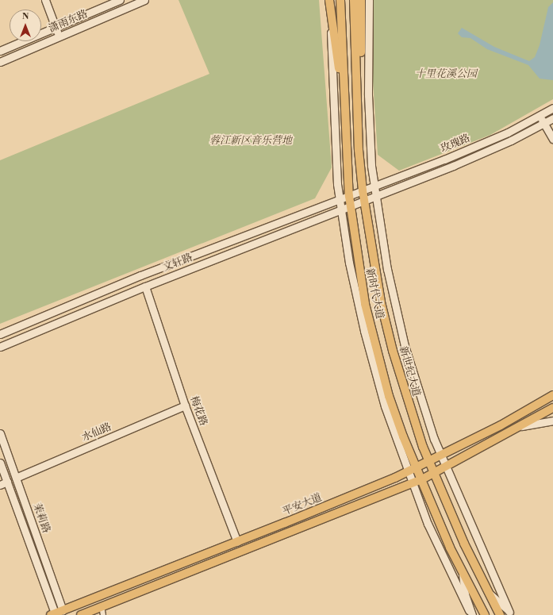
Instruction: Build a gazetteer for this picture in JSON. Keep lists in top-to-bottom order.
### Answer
{
  "streets": {
    "main road": ["新时代大道", "新世纪大道", "平安大道"],
    "street": [
      "潇雨东路",
      "玫瑰路",
      "文轩路",
      "梅花路",
      "水仙路",
      "茉莉路"
    ]
  },
  "crossings": [
    ["玫瑰路", "文轩路"],
    ["玫瑰路", "新世纪大道"],
    ["文轩路", "新时代大道"],
    ["文轩路", "新世纪大道"],
    ["文轩路", "梅花路"],
    ["新时代大道", "平安大道"],
    ["新世纪大道", "平安大道"],
    ["梅花路", "水仙路"],
    ["梅花路", "平安大道"],
    ["水仙路", "茉莉路"],
    ["平安大道", "茉莉路"]
  ],
  "parks": ["十里花溪公园", "蓉江新区音乐营地"],
  "north": "top"
}
